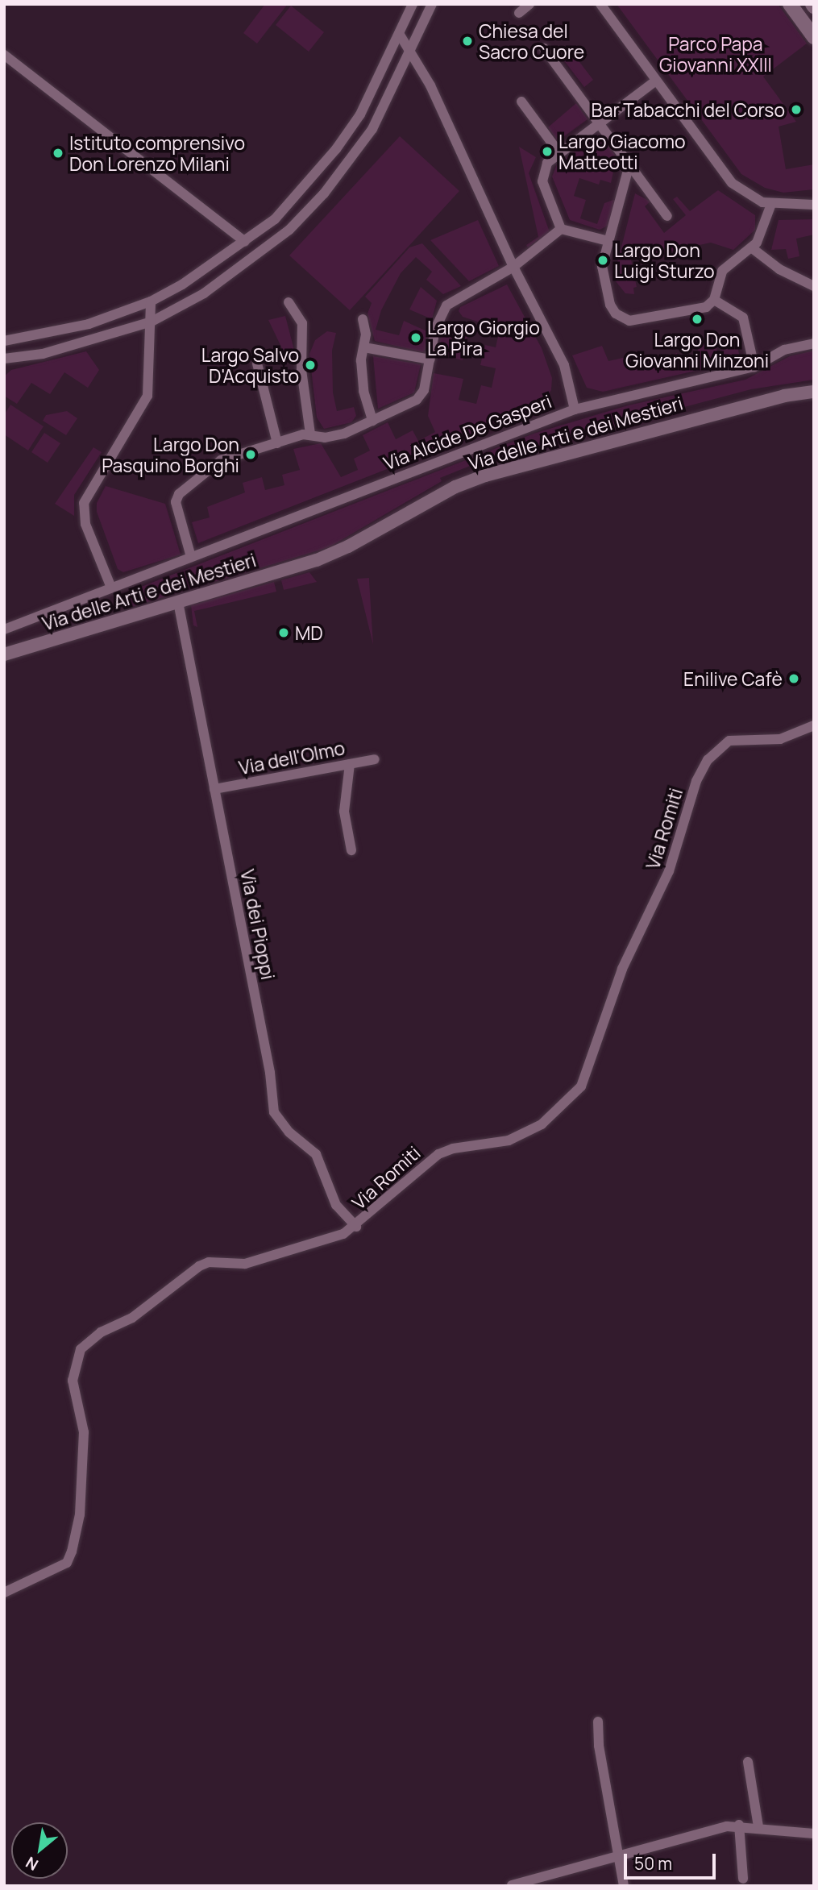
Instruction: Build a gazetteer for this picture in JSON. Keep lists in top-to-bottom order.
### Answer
{
  "streets": {
    "street": [
      "Via Alcide De Gasperi",
      "Via delle Arti e dei Mestieri",
      "Via dell'Olmo",
      "Via Romiti",
      "Via dei Pioppi"
    ]
  },
  "crossings": [
    ["Via delle Arti e dei Mestieri", "Via dei Pioppi"],
    ["Via dell'Olmo", "Via dei Pioppi"],
    ["Via Romiti", "Via dei Pioppi"]
  ],
  "parks": ["Parco Papa Giovanni XXIII"],
  "places": [
    "Chiesa del Sacro Cuore",
    "Bar Tabacchi del Corso",
    "Largo Giacomo Matteotti",
    "Istituto comprensivo Don Lorenzo Milani",
    "Largo Don Luigi Sturzo",
    "Largo Don Giovanni Minzoni",
    "Largo Giorgio La Pira",
    "Largo Salvo D'Acquisto",
    "Largo Don Pasquino Borghi",
    "MD",
    "Enilive Cafè"
  ],
  "scale_bar": "50 m",
  "north": "bottom left"
}
